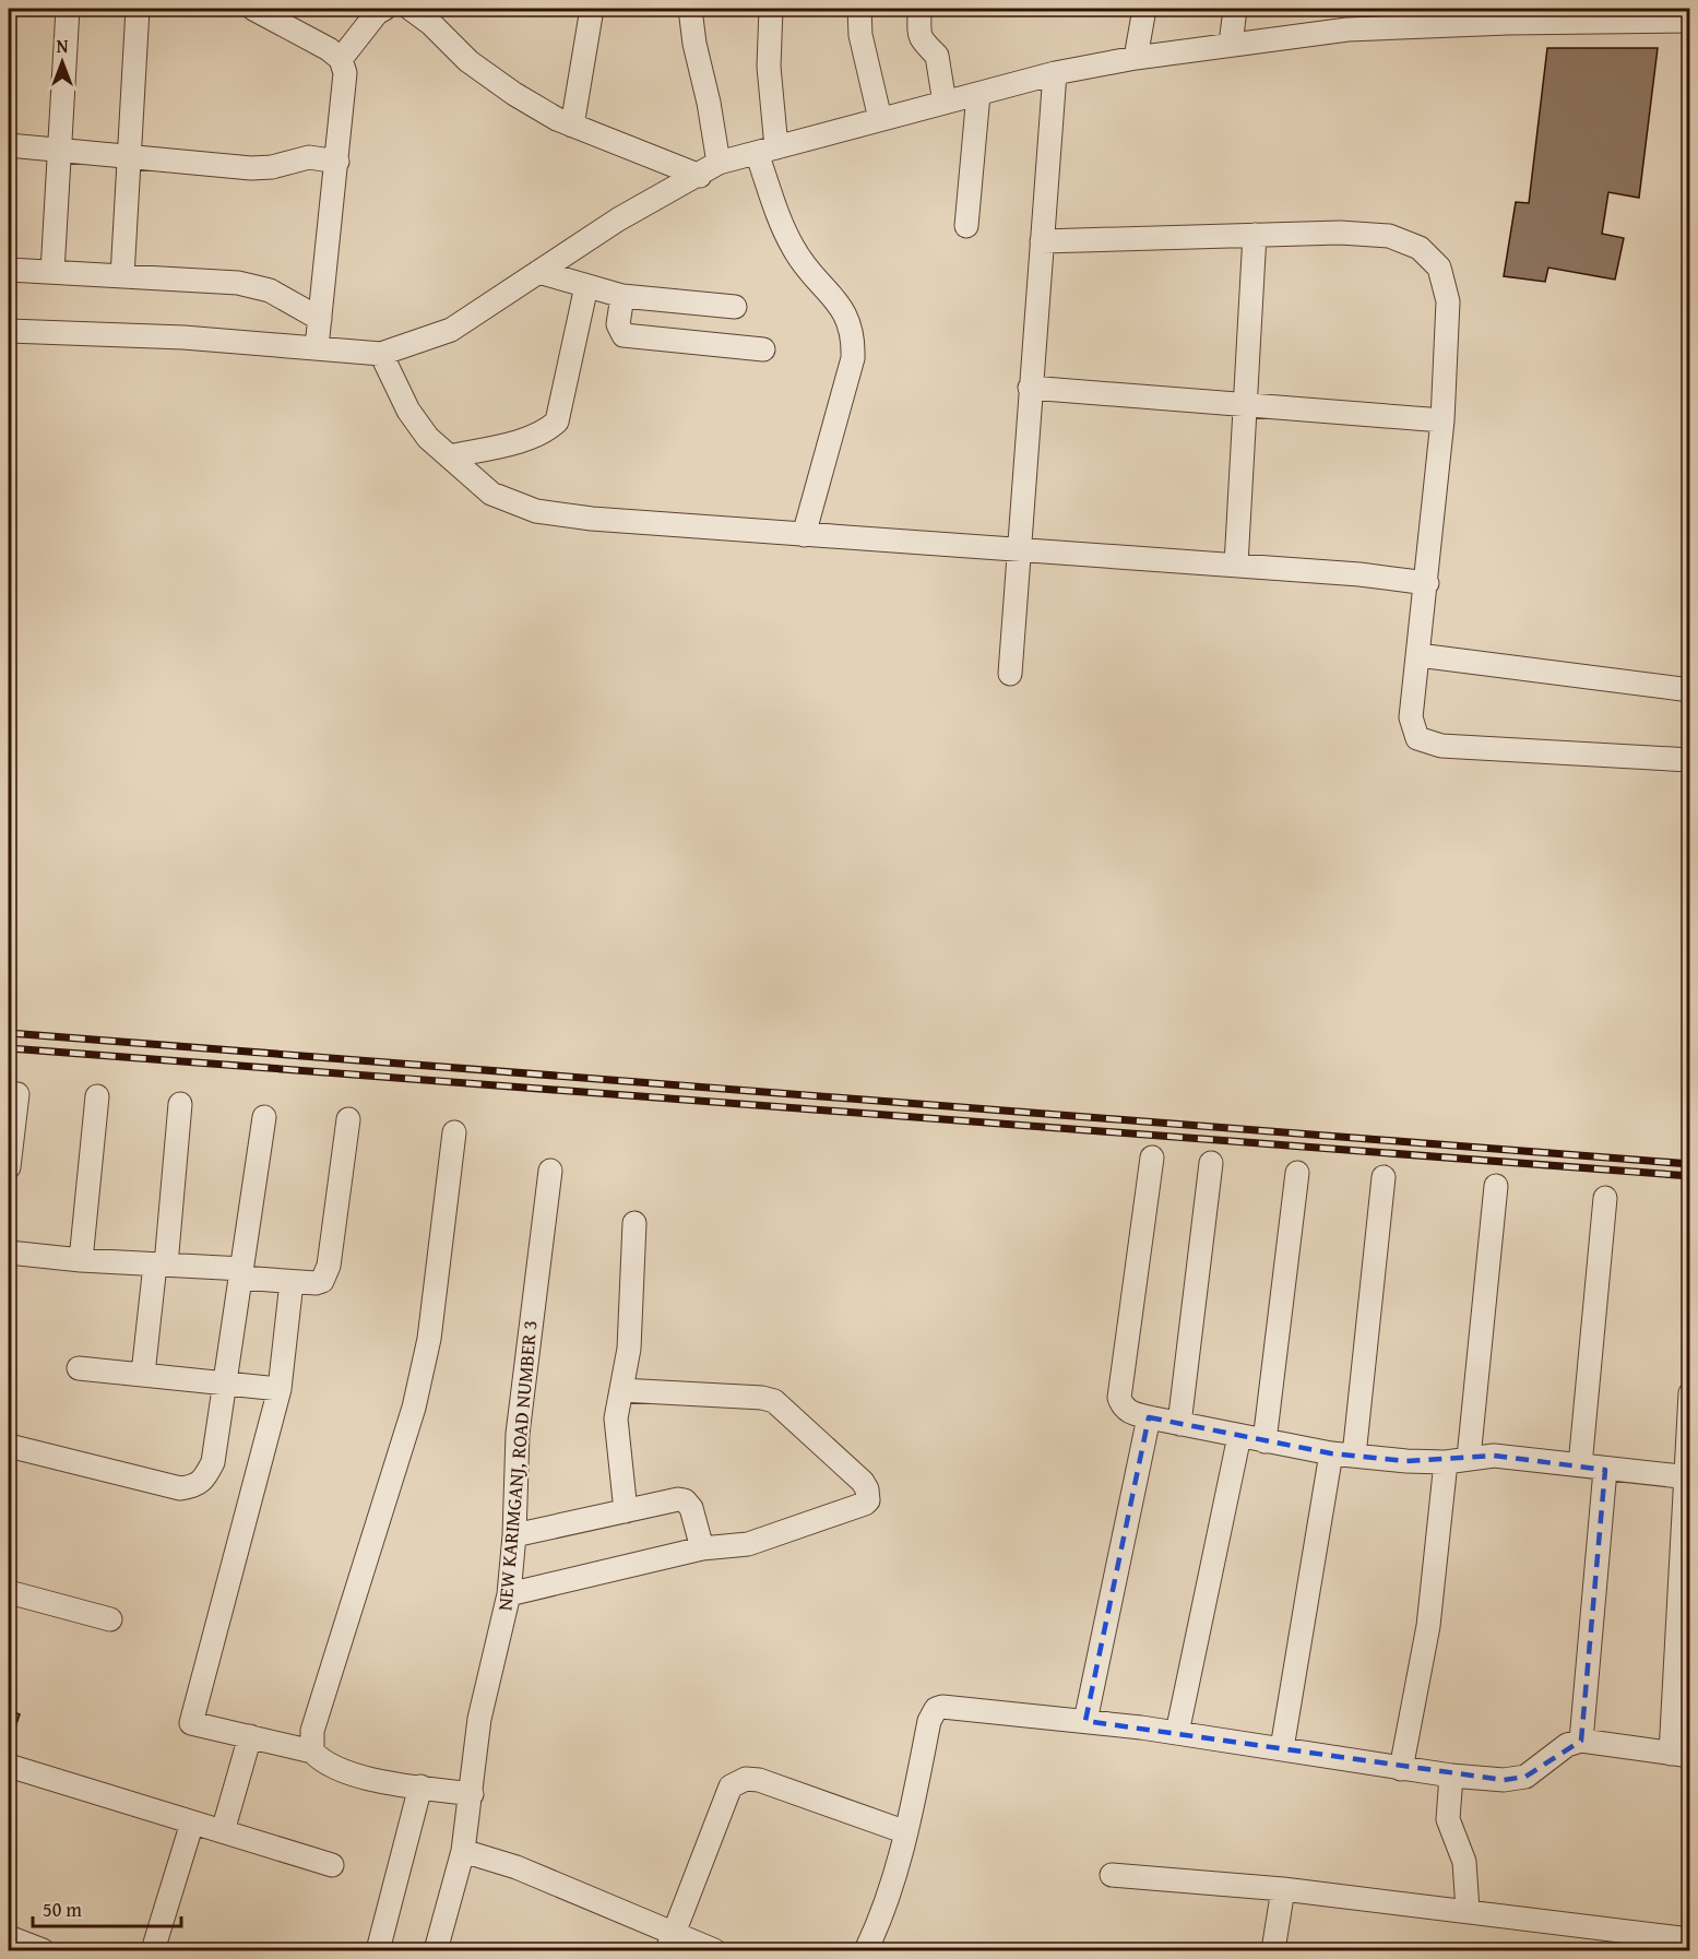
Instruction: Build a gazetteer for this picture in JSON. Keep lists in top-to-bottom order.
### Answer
{
  "streets": {
    "street": ["NEW KARIMGANJ, ROAD NUMBER 3"]
  },
  "scale_bar": "50 m",
  "north": "top"
}
